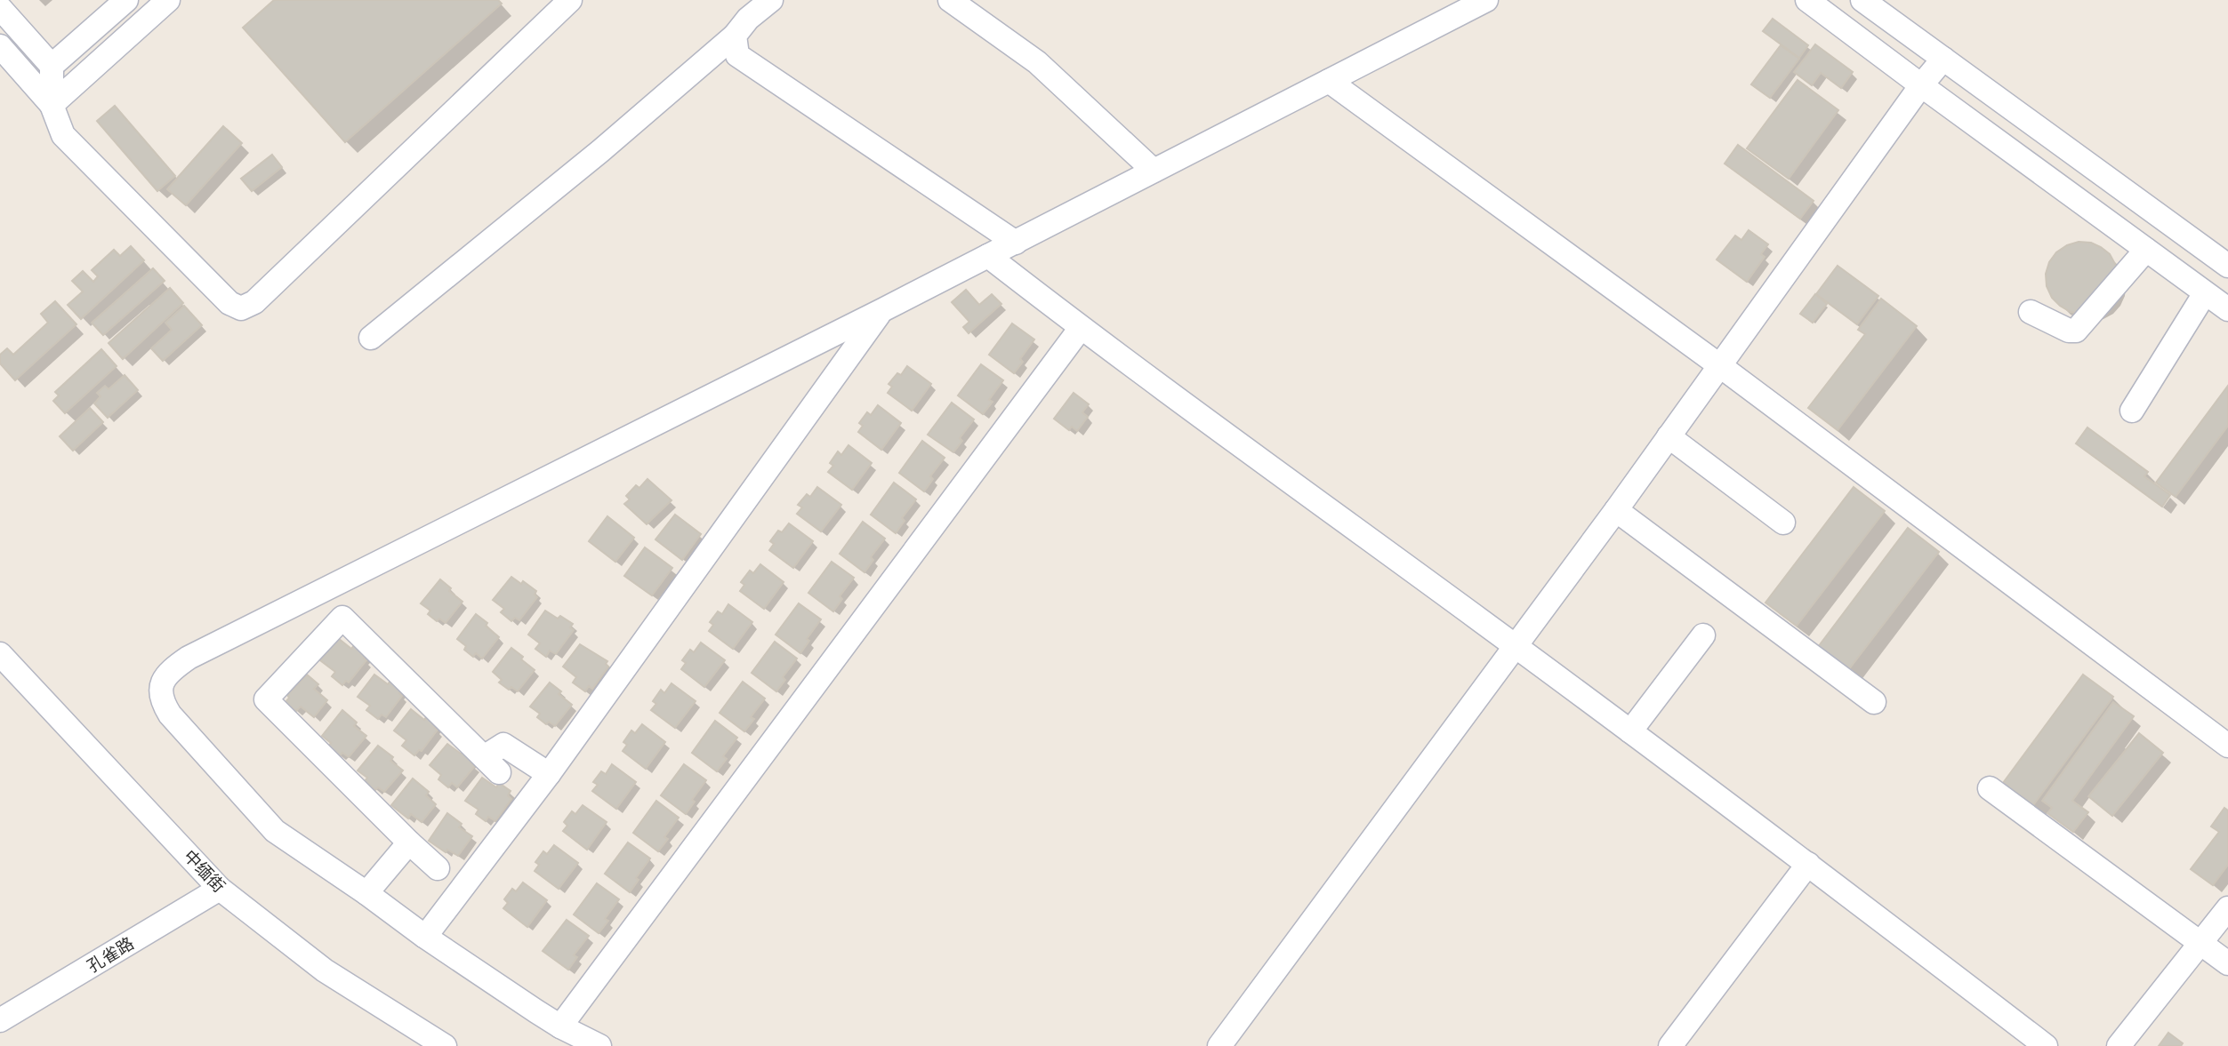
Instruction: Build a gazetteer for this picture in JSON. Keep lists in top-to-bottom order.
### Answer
{
  "streets": {
    "street": ["中缅街", "孔雀路"]
  },
  "crossings": [
    ["中缅街", "孔雀路"]
  ]
}
